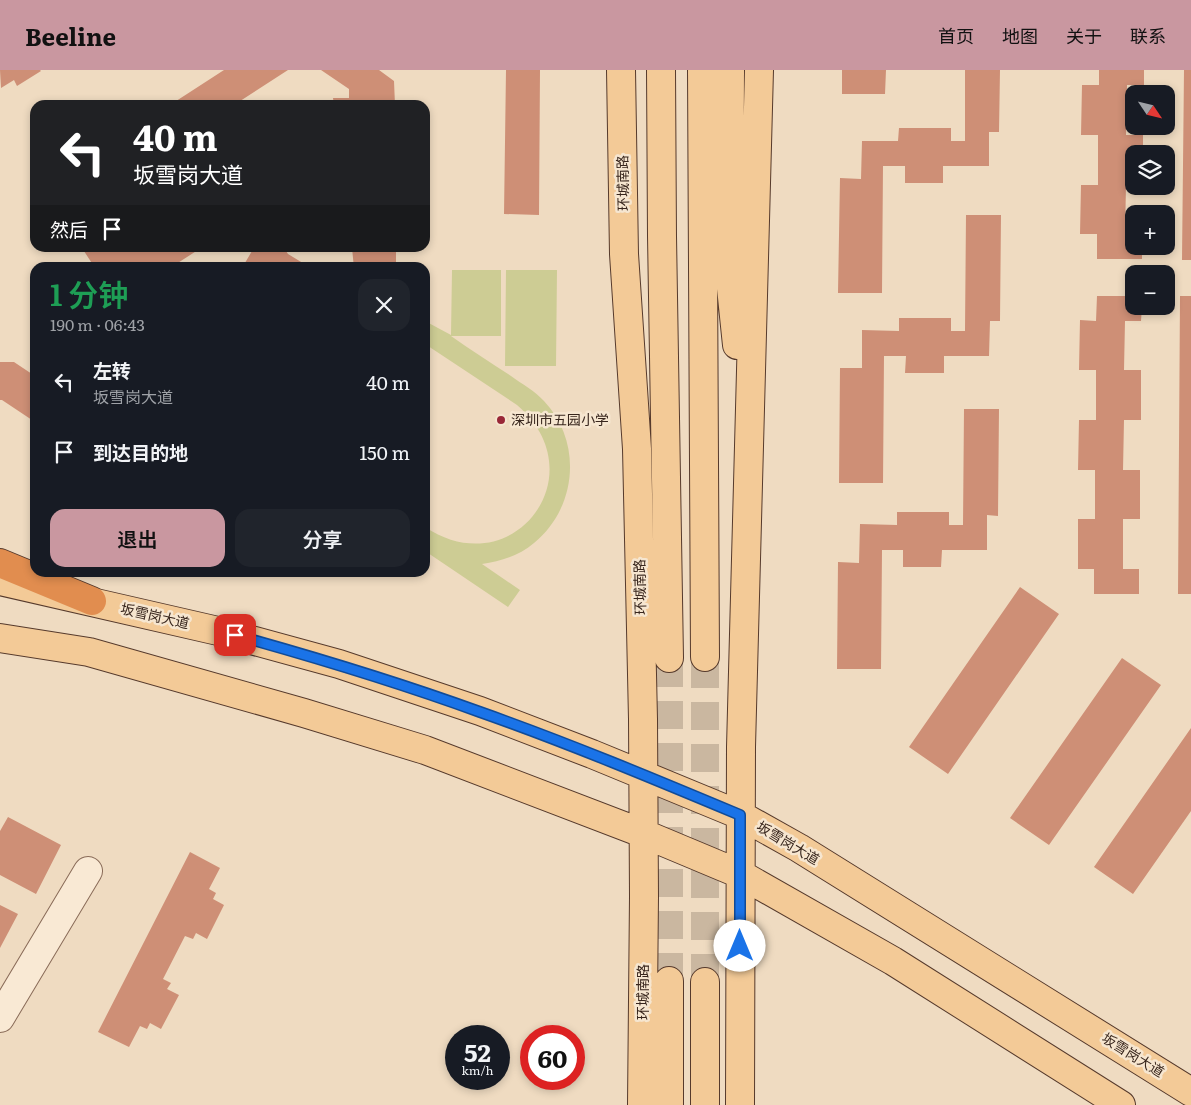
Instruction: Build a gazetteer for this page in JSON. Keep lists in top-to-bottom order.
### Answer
{
  "streets": {
    "main road": ["环城南路", "坂雪岗大道"]
  },
  "crossings": [
    ["环城南路", "坂雪岗大道"]
  ],
  "places": ["深圳市五园小学"],
  "north": "bottom right",
  "page": {
    "header": "Beeline",
    "nav": [
      "首页",
      "地图",
      "关于",
      "联系"
    ],
    "map_buttons": ["+", "−"],
    "turn": ["40 m", "坂雪岗大道"],
    "then": "然后",
    "heading": ["1 分钟", "190 m · 06:43"],
    "list": [
      {
        "name": "左转",
        "note": "坂雪岗大道",
        "value": "40 m"
      },
      {
        "name": "到达目的地",
        "value": "150 m"
      }
    ],
    "buttons": ["退出", "分享"],
    "speed": "52 km/h",
    "limit": "60"
  }
}
